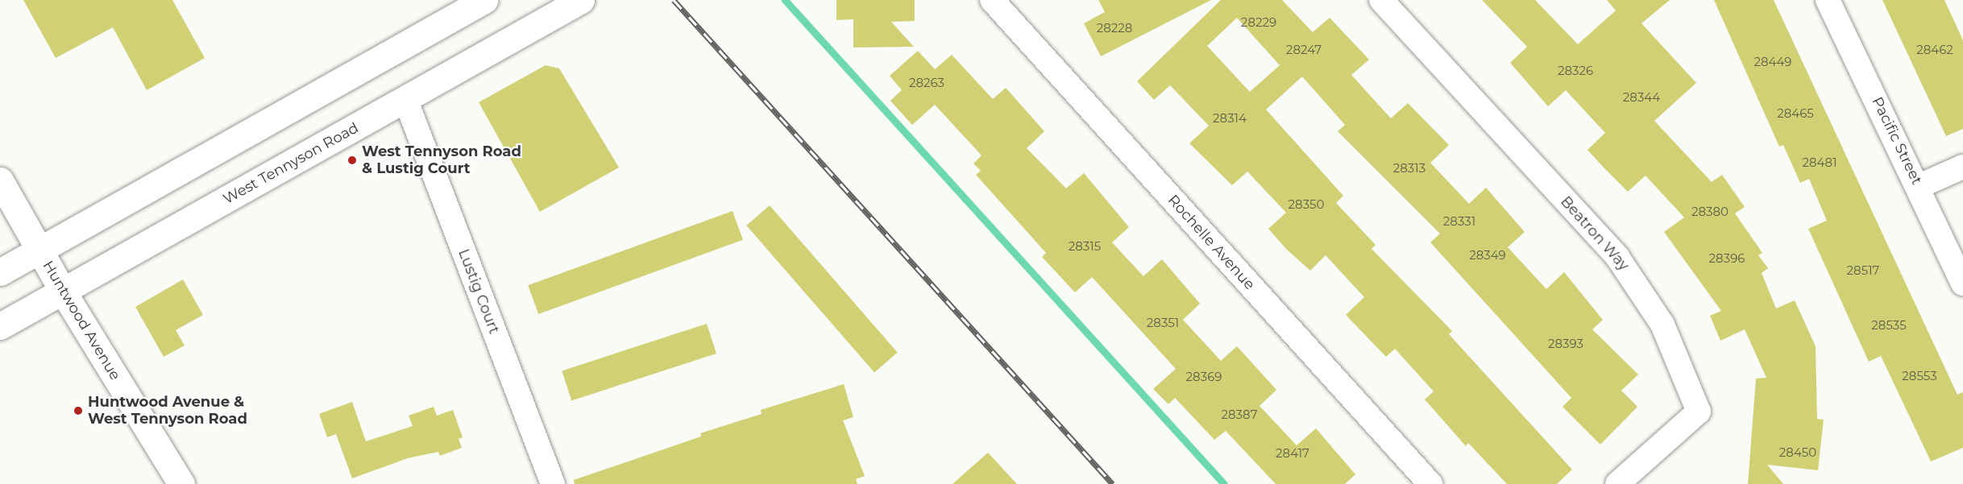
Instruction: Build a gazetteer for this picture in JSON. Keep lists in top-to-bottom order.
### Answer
{
  "streets": {
    "main road": ["West Tennyson Road", "Huntwood Avenue"],
    "street": [
      "Pacific Street",
      "Beatron Way",
      "Rochelle Avenue",
      "Lustig Court"
    ]
  },
  "crossings": [
    ["West Tennyson Road", "Lustig Court"],
    ["West Tennyson Road", "Huntwood Avenue"]
  ],
  "places": ["West Tennyson Road & Lustig Court", "Huntwood Avenue & West Tennyson Road"],
  "house_numbers": [
    "28229",
    "28228",
    "28247",
    "28462",
    "28449",
    "28326",
    "28263",
    "28344",
    "28465",
    "28314",
    "28481",
    "28313",
    "28350",
    "28380",
    "28331",
    "28315",
    "28349",
    "28396",
    "28517",
    "28351",
    "28535",
    "28393",
    "28553",
    "28369",
    "28387",
    "28450",
    "28417"
  ]
}
